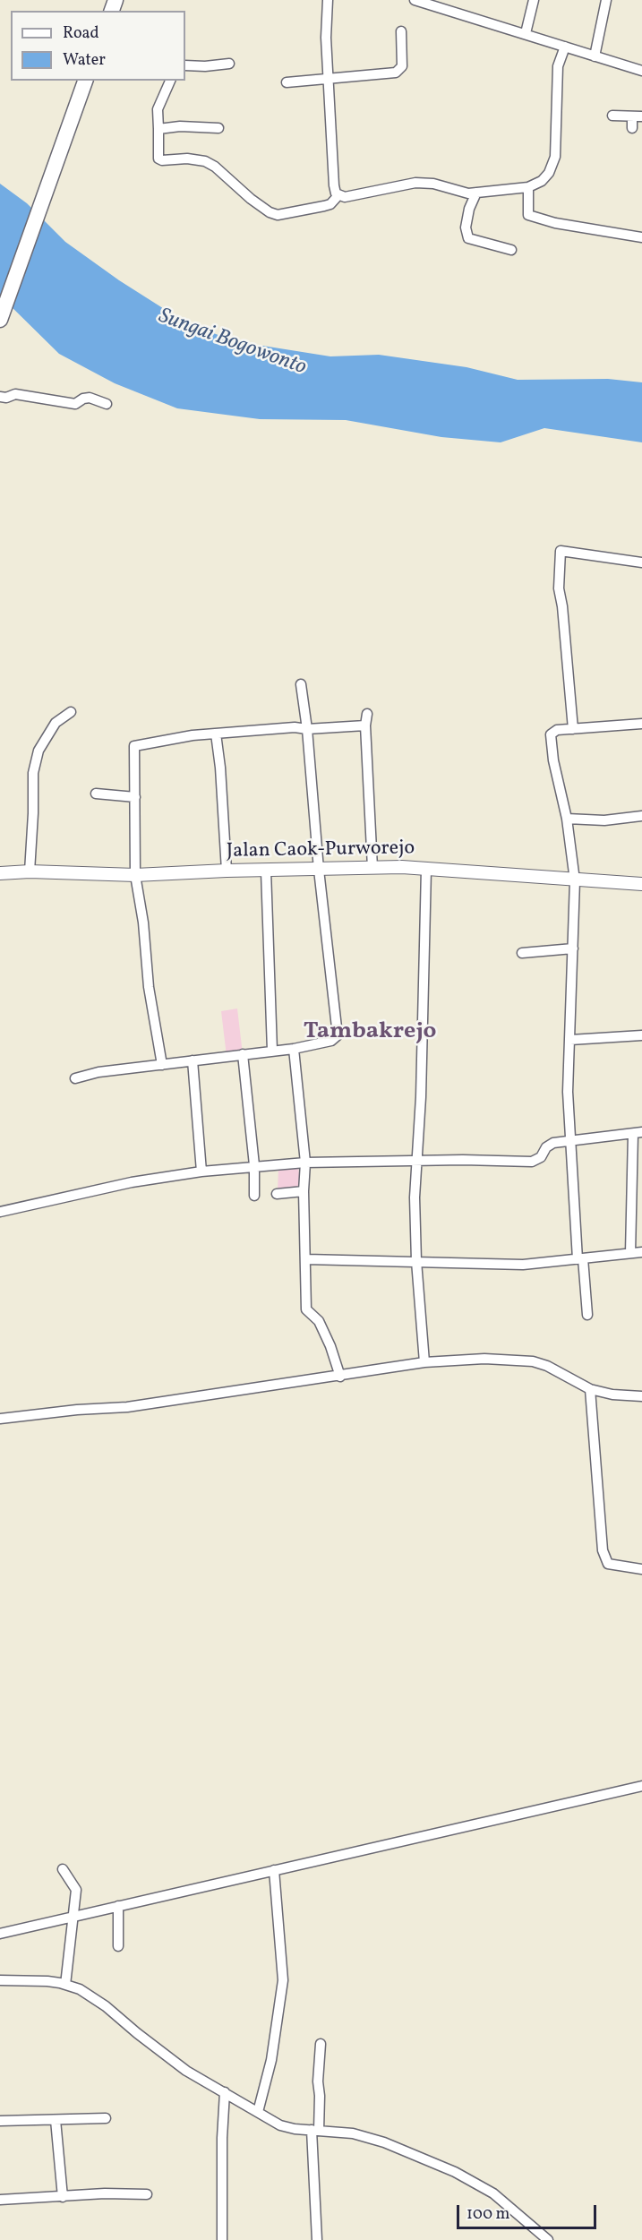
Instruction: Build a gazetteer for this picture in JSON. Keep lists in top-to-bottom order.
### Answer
{
  "streets": {
    "street": ["Jalan Caok-Purworejo"]
  },
  "districts": ["Tambakrejo"],
  "water": ["Sungai Bogowonto"],
  "legend": ["Road", "Water"],
  "scale_bar": "100 m"
}
